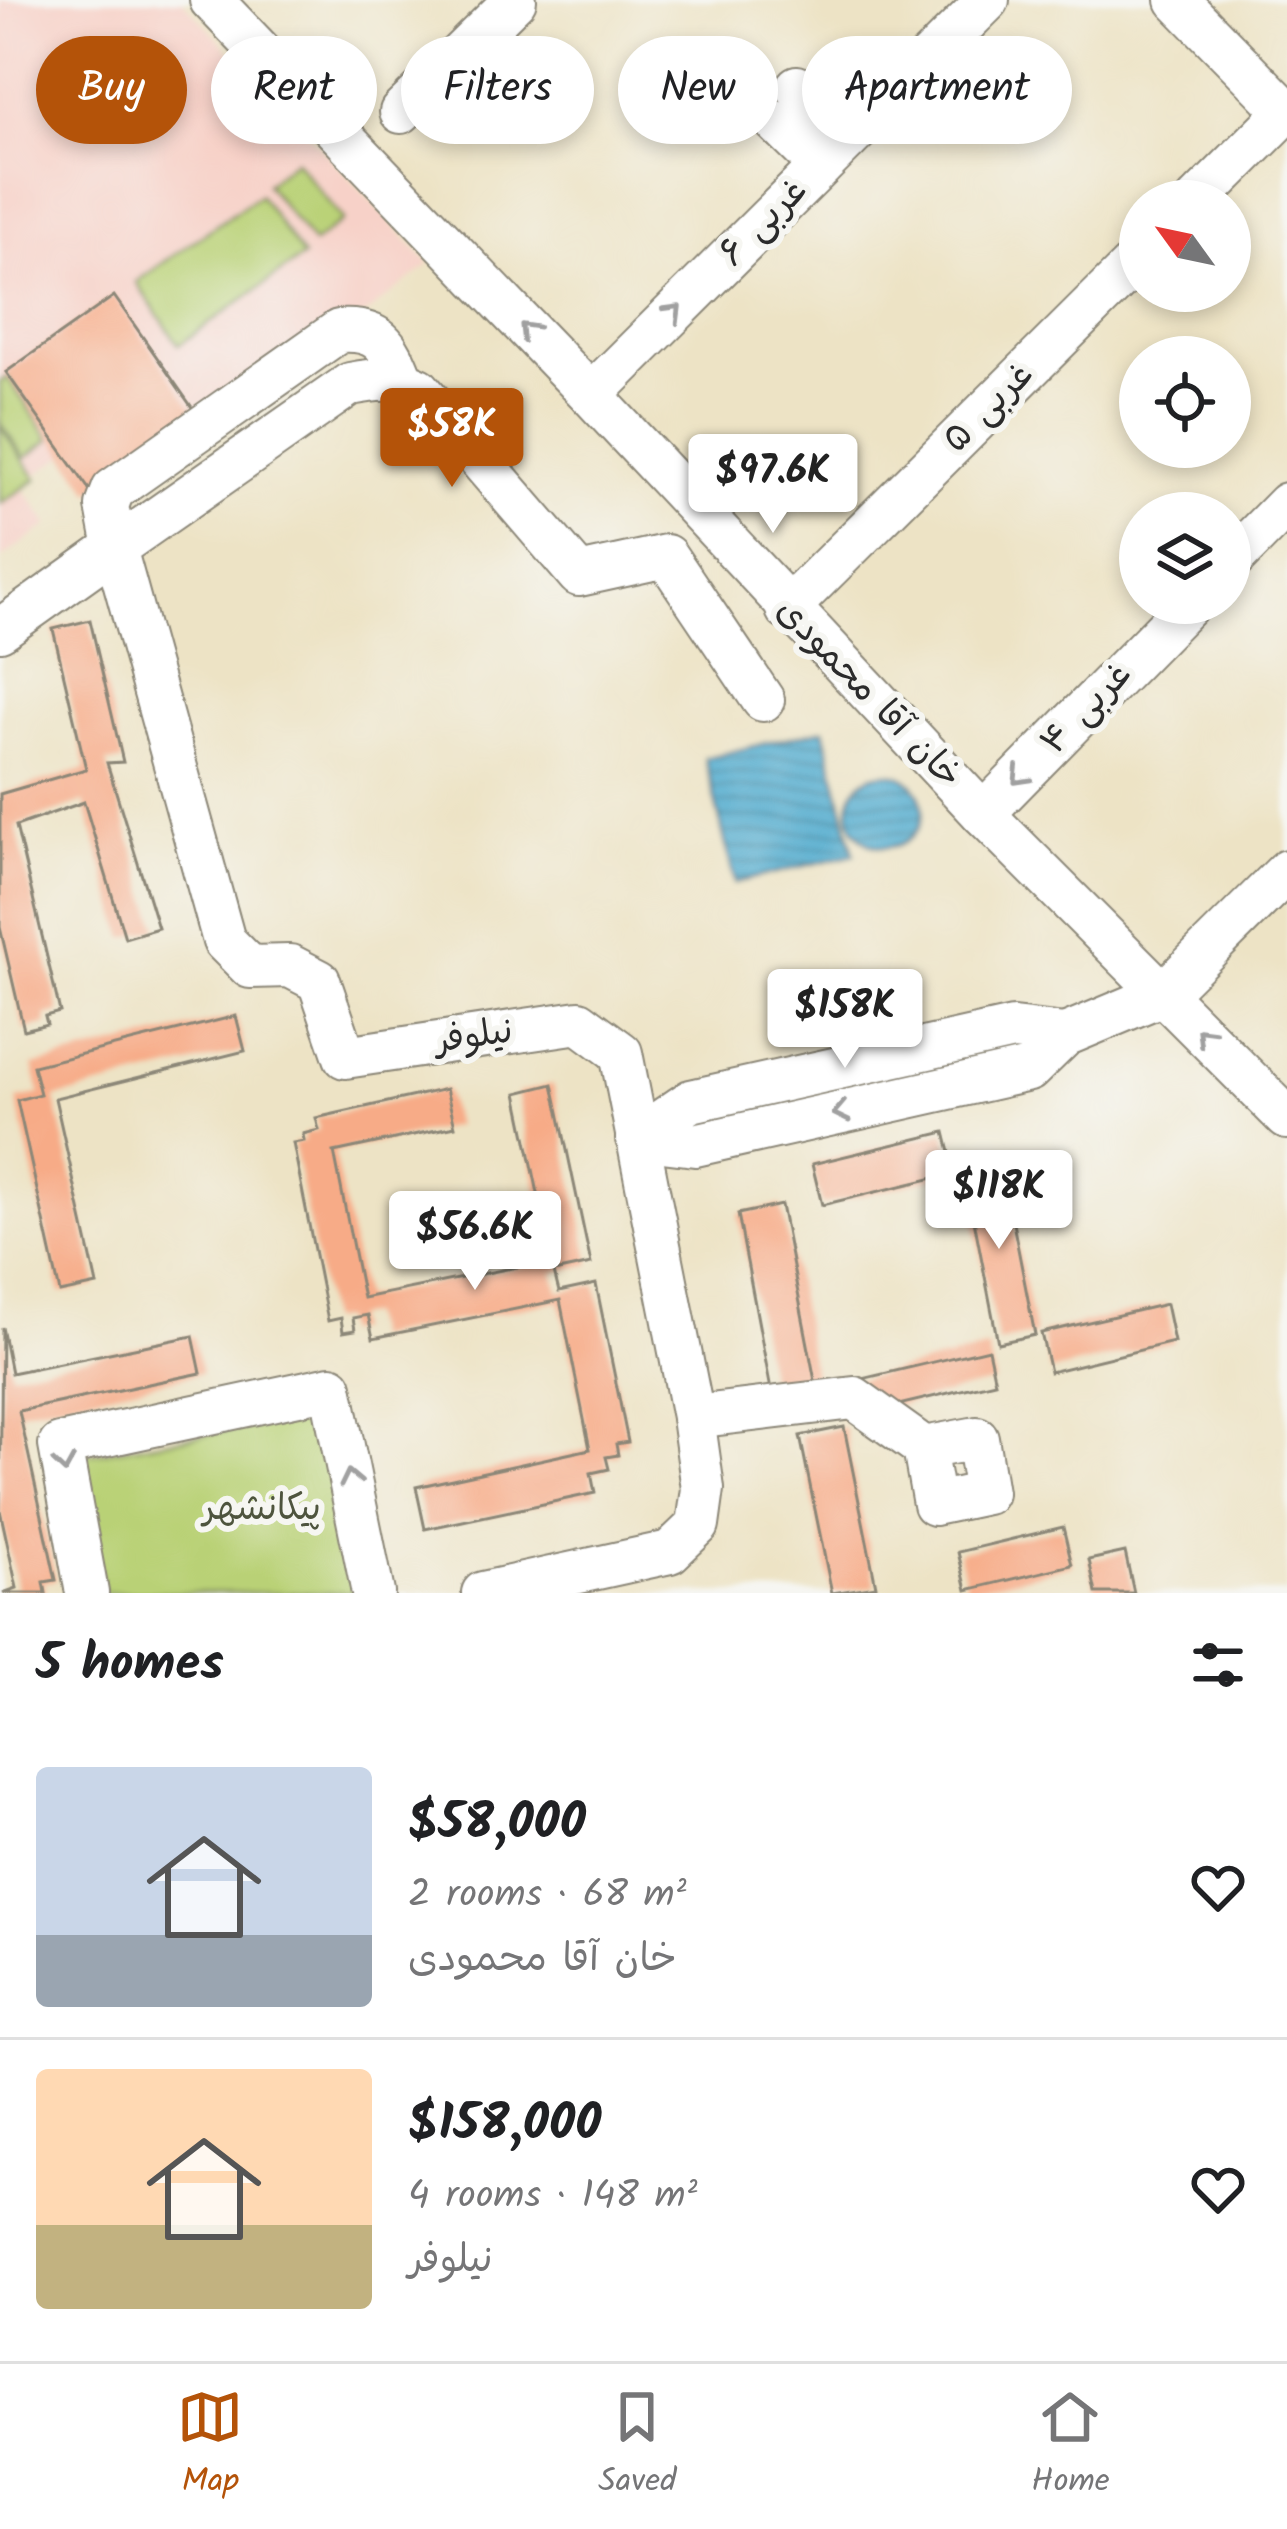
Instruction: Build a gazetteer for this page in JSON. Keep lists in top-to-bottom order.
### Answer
{
  "streets": {
    "street": [
      "۶ غربی",
      "۵ غربی",
      "خان آقا محمودی",
      "۴ غربی",
      "نیلوفر"
    ]
  },
  "crossings": [
    ["۶ غربی", "خان آقا محمودی"],
    ["۵ غربی", "خان آقا محمودی"],
    ["خان آقا محمودی", "۴ غربی"]
  ],
  "one_way": ["۶ غربی", "خان آقا محمودی"],
  "parks": ["پیکانشهر"],
  "north": "top left",
  "page": {
    "chip": [
      "Buy",
      "Rent",
      "Filters",
      "New",
      "Apartment"
    ],
    "price": [
      "$58K",
      "$97.6K",
      "$158K",
      "$118K",
      "$56.6K"
    ],
    "heading": "5 homes",
    "list": [
      {
        "name": "$58,000",
        "note": "2 rooms · 68 m² · خان آقا محمودی"
      },
      {
        "name": "$158,000",
        "note": "4 rooms · 148 m² · نیلوفر"
      }
    ],
    "tabs": ["Map", "Saved", "Home"]
  }
}
